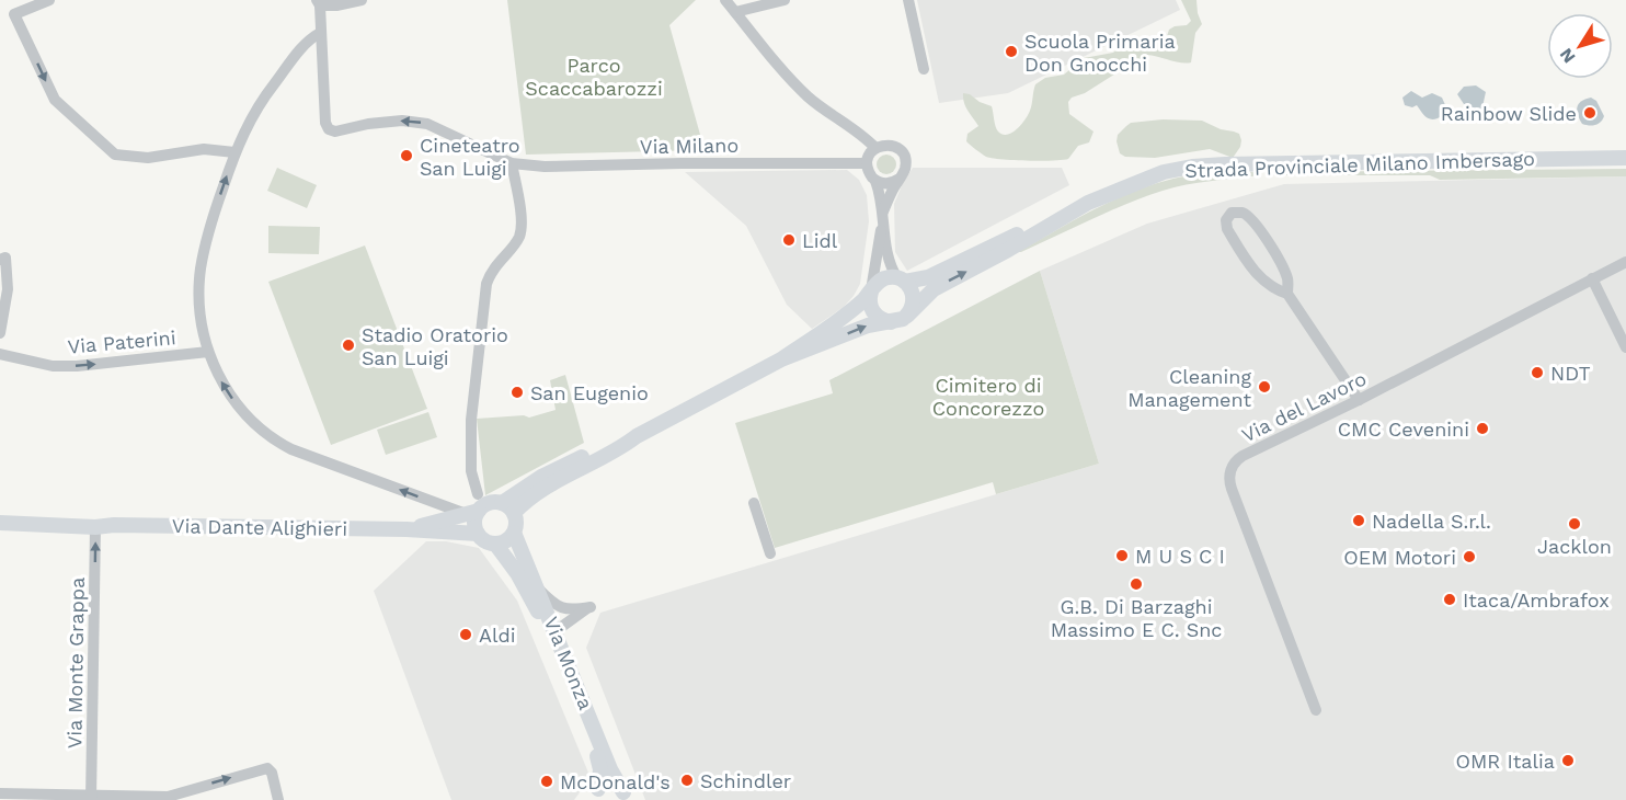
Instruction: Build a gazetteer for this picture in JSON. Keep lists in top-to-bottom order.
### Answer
{
  "streets": {
    "main road": ["Strada Provinciale Milano Imbersago", "Via Dante Alighieri", "Via Monza"],
    "street": [
      "Via Milano",
      "Via Paterini",
      "Via del Lavoro",
      "Via Monte Grappa"
    ]
  },
  "crossings": [
    ["Via Dante Alighieri", "Via Monte Grappa"],
    ["Via Dante Alighieri", "Via Monza"]
  ],
  "one_way": ["Via Paterini", "Via Monte Grappa"],
  "parks": ["Parco Scaccabarozzi", "Cimitero di Concorezzo"],
  "places": [
    "Scuola Primaria Don Gnocchi",
    "Rainbow Slide",
    "Cineteatro San Luigi",
    "Lidl",
    "Stadio Oratorio San Luigi",
    "NDT",
    "Cleaning Management",
    "San Eugenio",
    "CMC Cevenini",
    "Nadella S.r.l.",
    "Jacklon",
    "M U S C I",
    "OEM Motori",
    "G.B. Di Barzaghi Massimo E C. Snc",
    "Itaca/Ambrafox",
    "Aldi",
    "OMR Italia",
    "Schindler",
    "McDonald's"
  ],
  "north": "bottom left"
}
